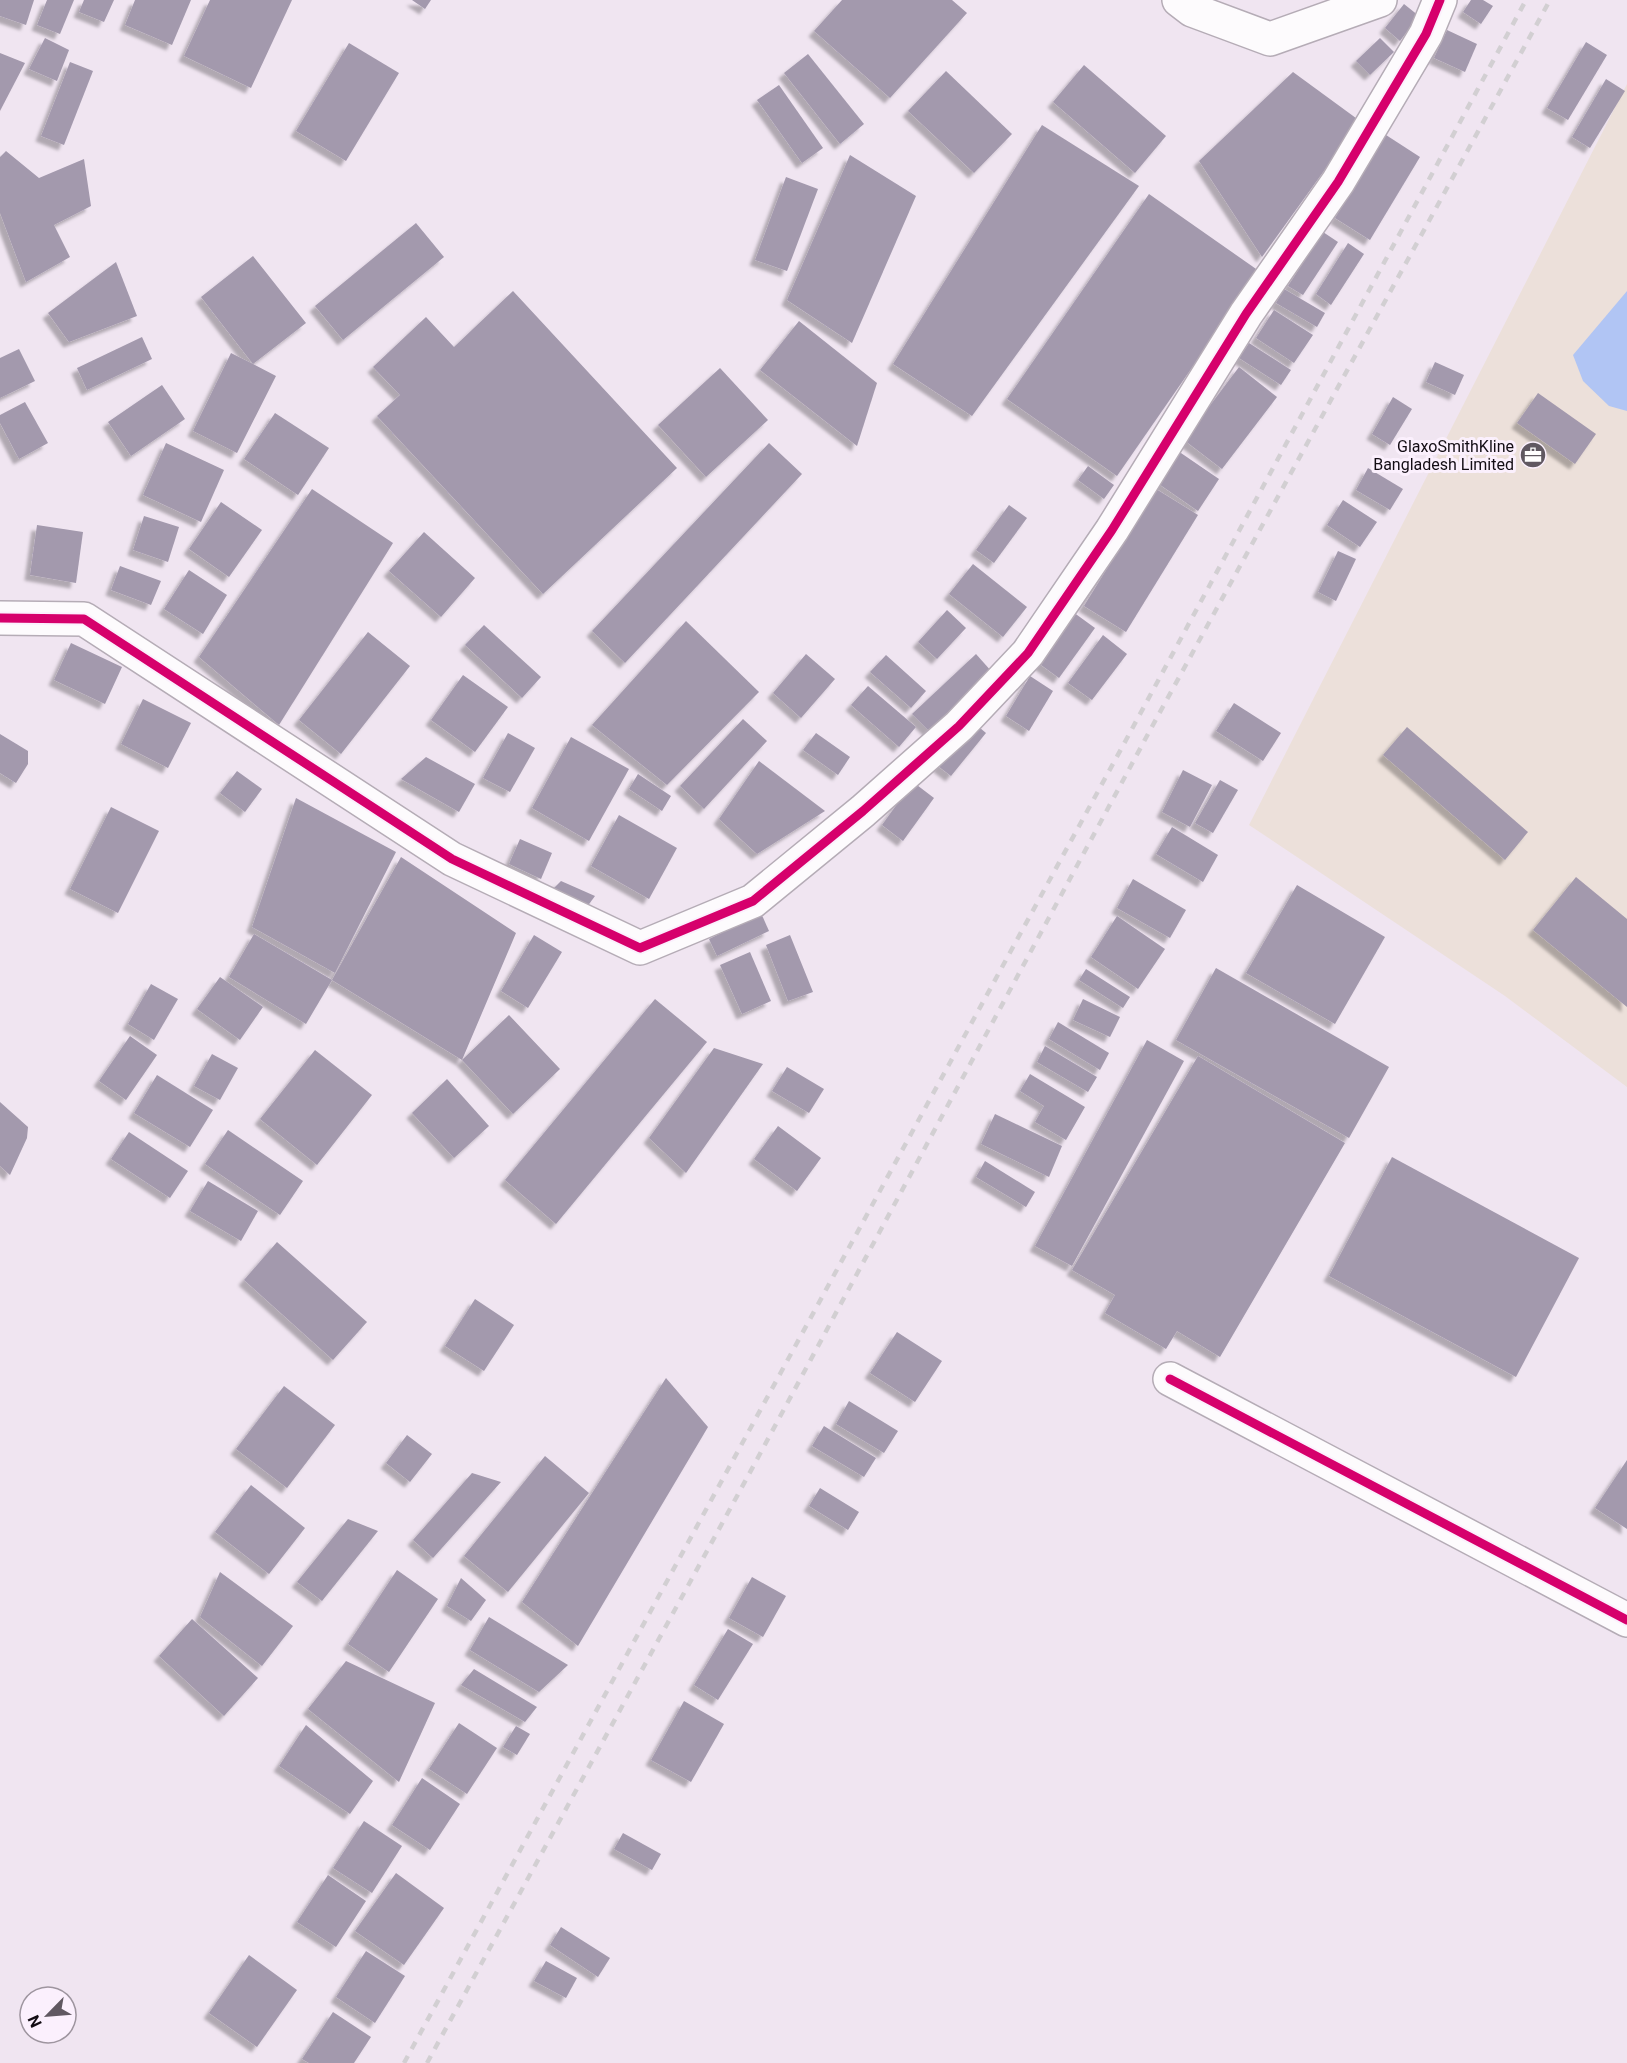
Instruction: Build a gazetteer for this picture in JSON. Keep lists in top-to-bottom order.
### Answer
{
  "places": {
    "office": ["GlaxoSmithKline Bangladesh Limited"]
  },
  "north": "bottom left"
}
